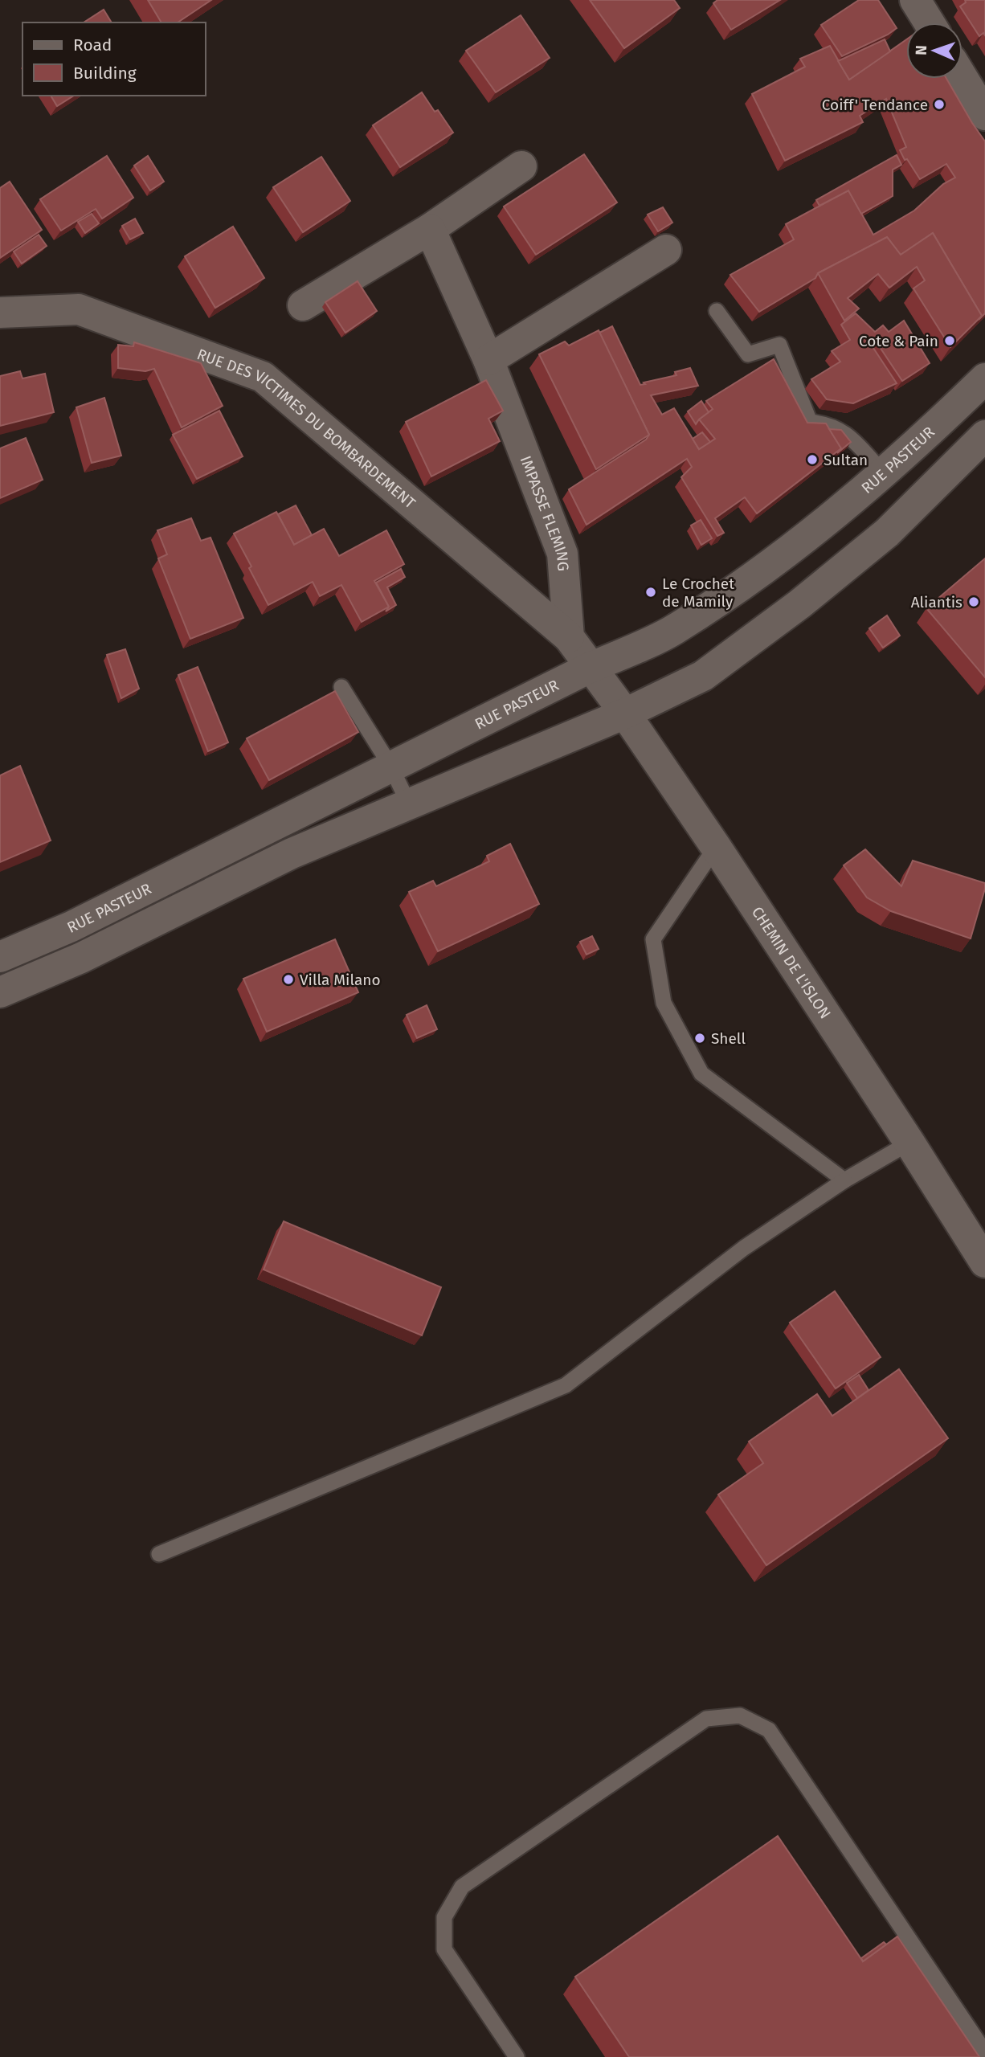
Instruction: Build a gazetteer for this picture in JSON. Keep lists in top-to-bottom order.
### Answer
{
  "streets": {
    "street": [
      "RUE DES VICTIMES DU BOMBARDEMENT",
      "RUE PASTEUR",
      "IMPASSE FLEMING",
      "CHEMIN DE L'ISLON"
    ]
  },
  "crossings": [
    ["RUE DES VICTIMES DU BOMBARDEMENT", "IMPASSE FLEMING"],
    ["RUE PASTEUR", "IMPASSE FLEMING"],
    ["RUE PASTEUR", "CHEMIN DE L'ISLON"],
    ["IMPASSE FLEMING", "CHEMIN DE L'ISLON"]
  ],
  "places": [
    "Coiff' Tendance",
    "Cote & Pain",
    "Sultan",
    "Le Crochet de Mamily",
    "Aliantis",
    "Villa Milano",
    "Shell"
  ],
  "legend": ["Road", "Building"],
  "north": "left"
}
